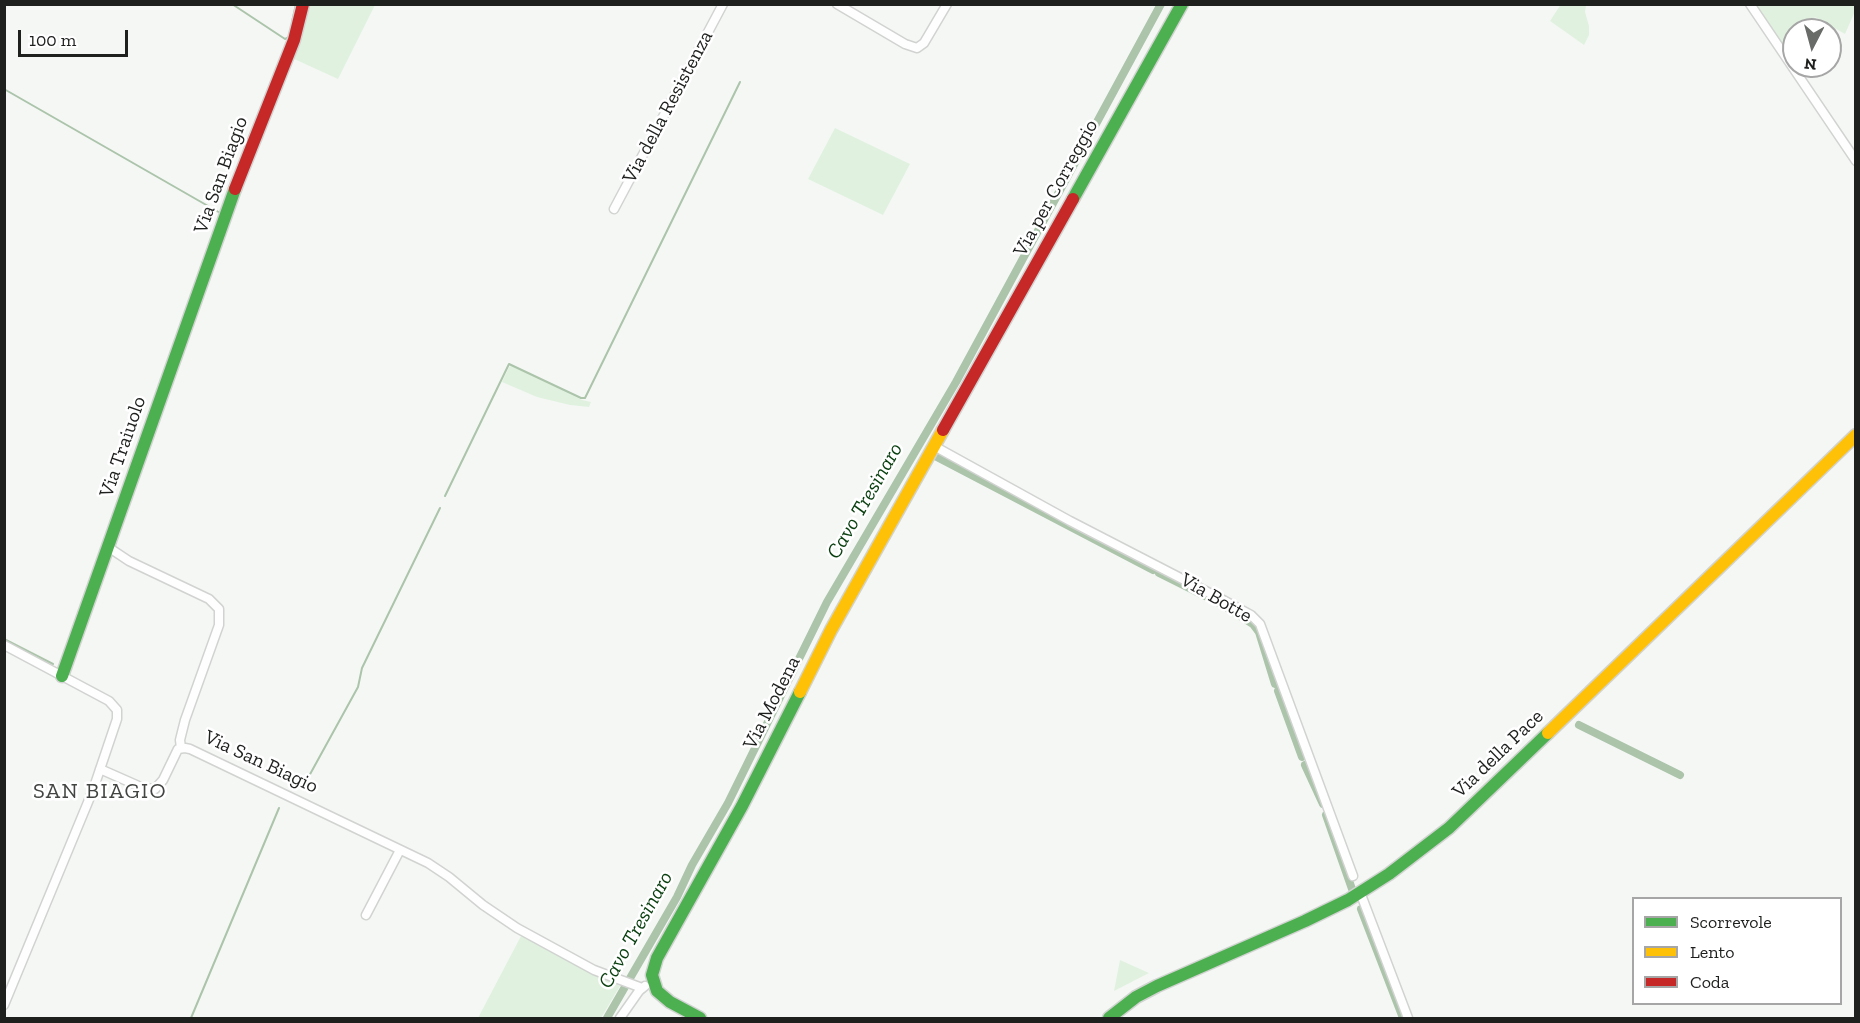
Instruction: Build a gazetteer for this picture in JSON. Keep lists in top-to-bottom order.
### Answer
{
  "streets": {
    "street": [
      "Via della Resistenza",
      "Via San Biagio",
      "Via per Correggio",
      "Via Traiuolo",
      "Via Botte",
      "Via Modena",
      "Via della Pace"
    ]
  },
  "crossings": [
    ["Via San Biagio", "Via Traiuolo"],
    ["Via San Biagio", "Via Modena"],
    ["Via per Correggio", "Via Modena"],
    ["Via Botte", "Via Modena"]
  ],
  "districts": ["SAN BIAGIO"],
  "water": ["Cavo Tresinaro"],
  "legend": ["Scorrevole", "Lento", "Coda"],
  "scale_bar": "100 m",
  "north": "bottom"
}
